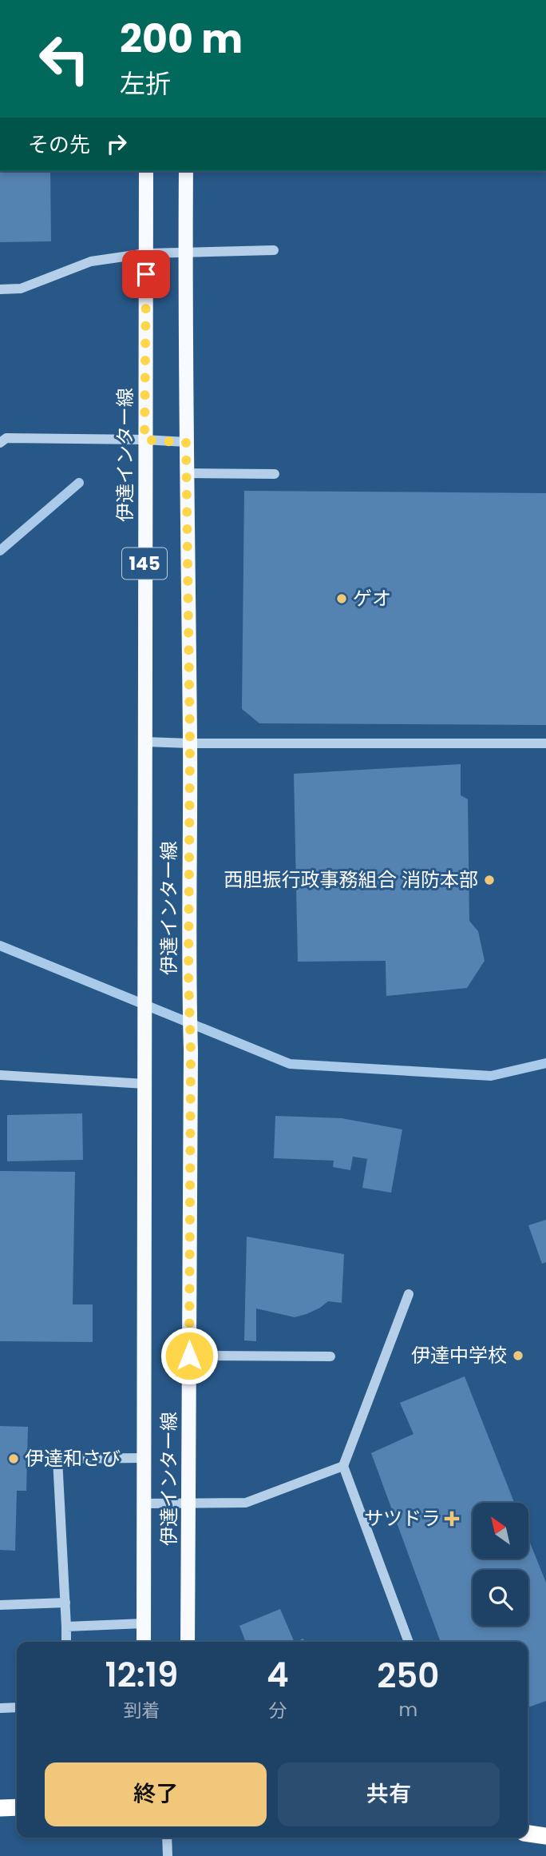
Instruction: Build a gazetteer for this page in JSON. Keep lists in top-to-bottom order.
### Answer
{
  "streets": {
    "main road": ["伊達インター線", "145"]
  },
  "places": {
    "other": [
      "ゲオ",
      "西胆振行政事務組合 消防本部",
      "伊達中学校",
      "伊達和さび"
    ],
    "health": ["サツドラ"]
  },
  "north": "top left",
  "page": {
    "turn": ["200 m", "左折"],
    "then": "その先",
    "eta": [
      "12:19",
      "到着",
      "4",
      "分",
      "250",
      "m"
    ],
    "buttons": ["終了", "共有"]
  }
}
